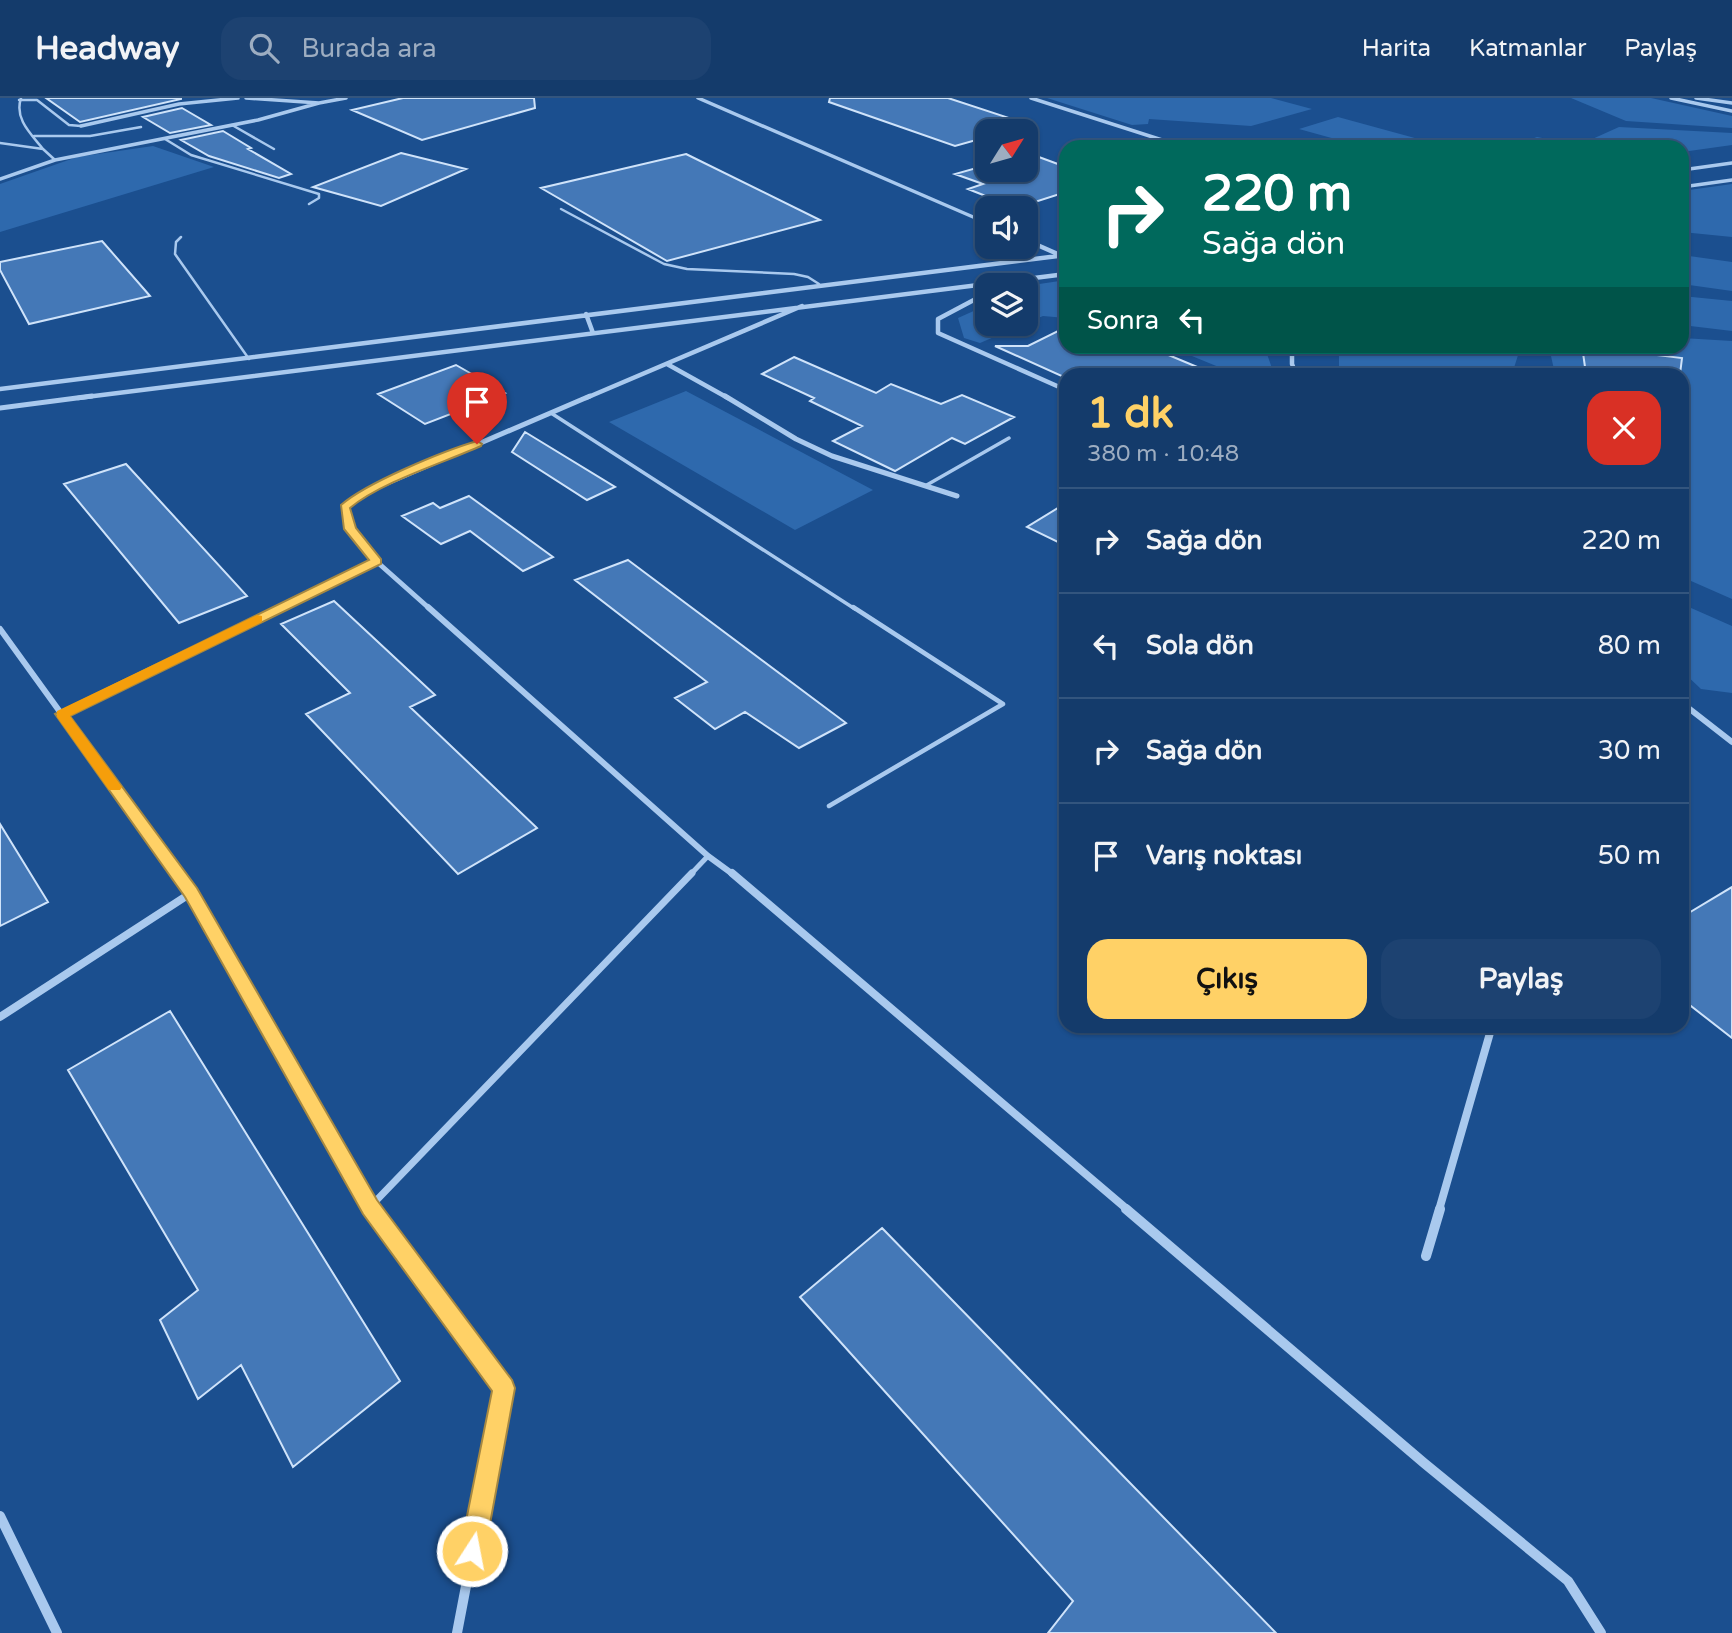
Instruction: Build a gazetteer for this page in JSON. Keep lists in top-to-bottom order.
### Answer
{
  "north": "top right",
  "page": {
    "header": "Headway",
    "search": "Burada ara",
    "nav": ["Harita", "Katmanlar", "Paylaş"],
    "turn": ["220 m", "Sağa dön"],
    "then": "Sonra",
    "heading": ["1 dk", "380 m · 10:48"],
    "list": [
      {
        "name": "Sağa dön",
        "value": "220 m"
      },
      {
        "name": "Sola dön",
        "value": "80 m"
      },
      {
        "name": "Sağa dön",
        "value": "30 m"
      },
      {
        "name": "Varış noktası",
        "value": "50 m"
      }
    ],
    "buttons": ["Çıkış", "Paylaş"]
  }
}
